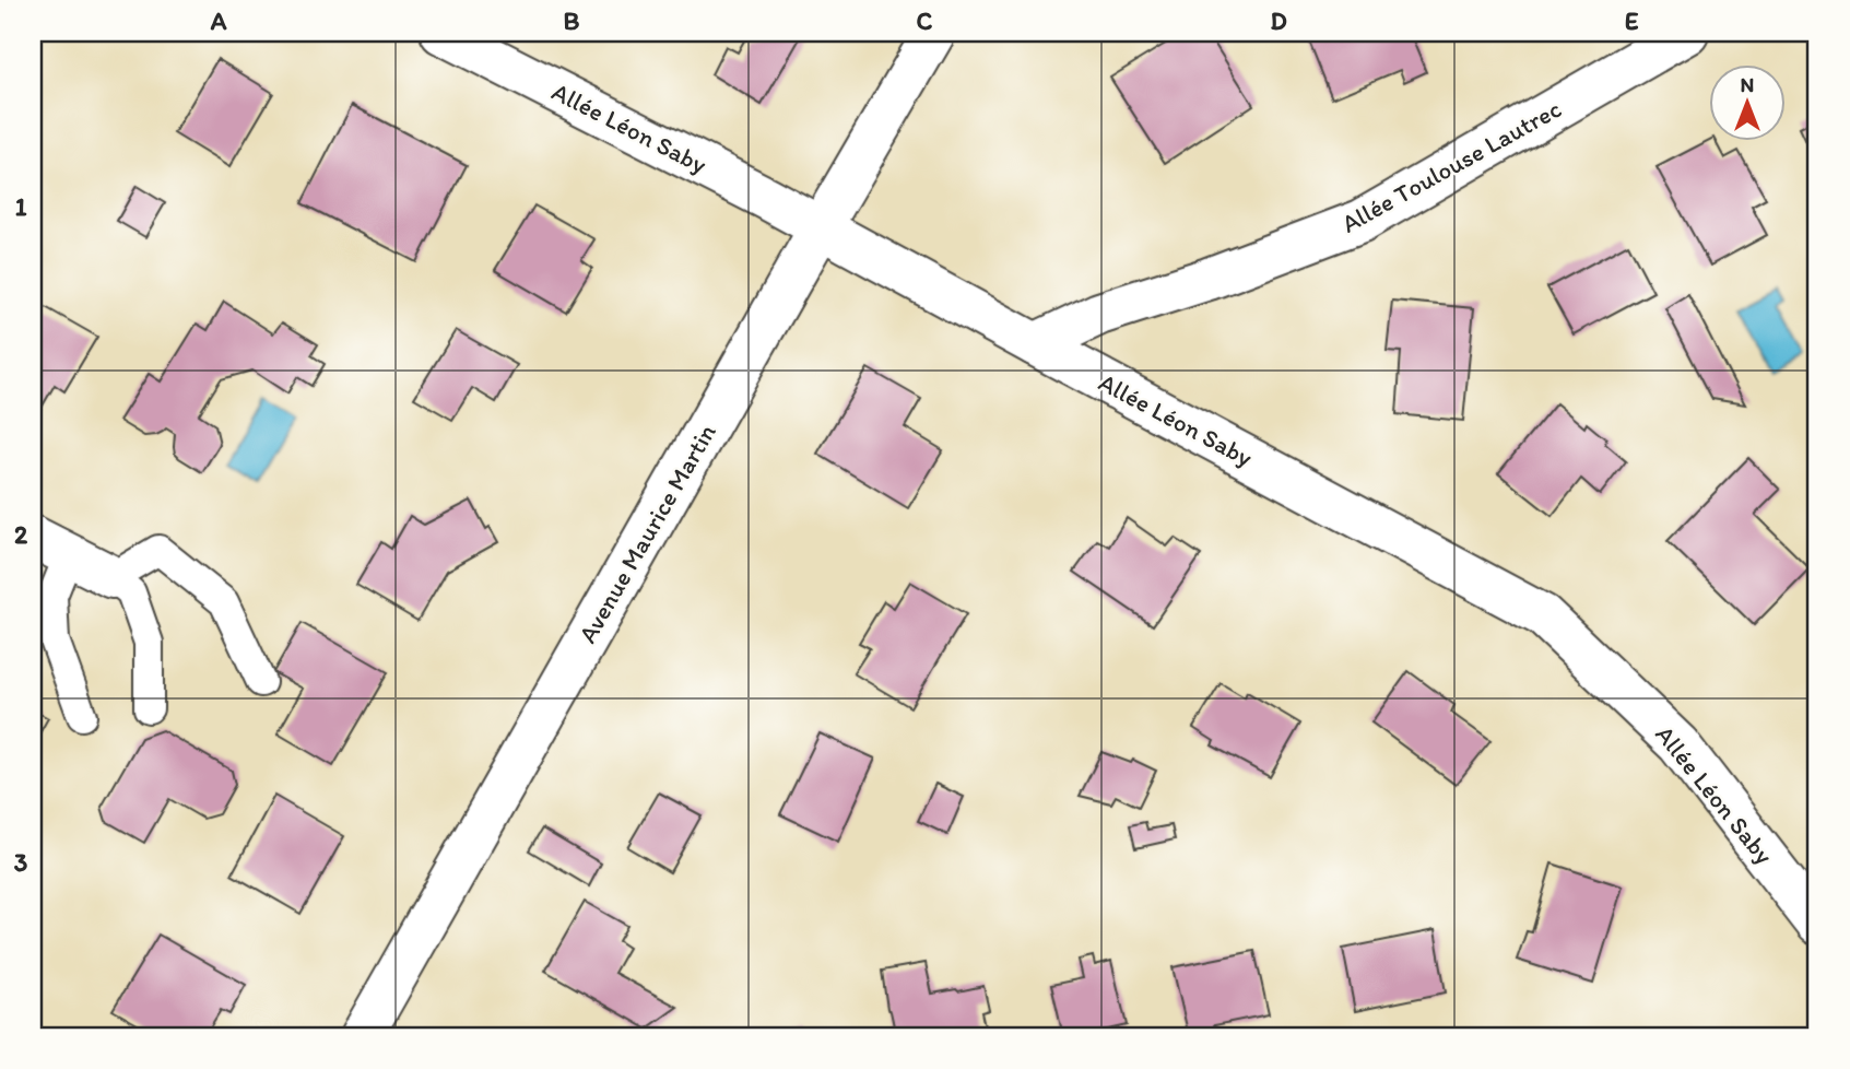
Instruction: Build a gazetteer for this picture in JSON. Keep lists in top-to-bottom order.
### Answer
{
  "streets": {
    "street": ["Allée Léon Saby", "Allée Toulouse Lautrec", "Avenue Maurice Martin"]
  },
  "crossings": [
    ["Allée Léon Saby", "Allée Toulouse Lautrec"],
    ["Allée Léon Saby", "Avenue Maurice Martin"]
  ],
  "north": "top",
  "grid": {
    "columns": [
      "A",
      "B",
      "C",
      "D",
      "E"
    ],
    "rows": ["1", "2", "3"]
  }
}
